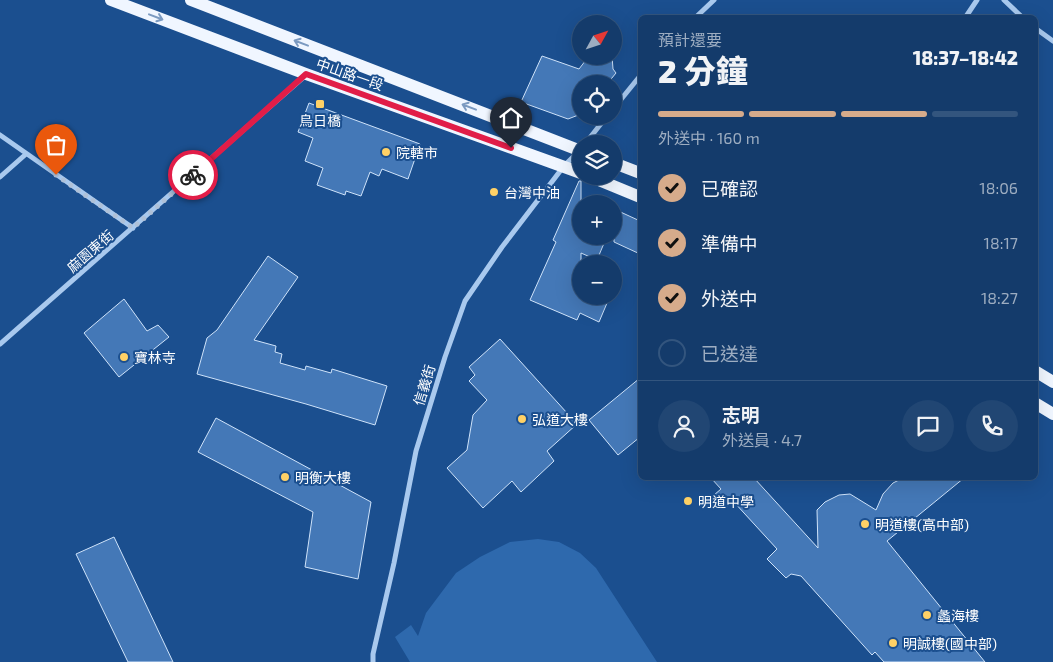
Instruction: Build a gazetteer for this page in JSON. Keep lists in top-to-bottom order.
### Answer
{
  "streets": {
    "main road": ["中山路一段"],
    "street": ["麻園東街", "信義街"]
  },
  "crossings": [
    ["中山路一段", "麻園東街"],
    ["中山路一段", "信義街"]
  ],
  "places": {
    "transit": ["烏日橋"],
    "other": [
      "院轄市",
      "台灣中油",
      "寶林寺",
      "弘道大樓",
      "明衡大樓",
      "明道中學",
      "明道樓(高中部)",
      "蠡海樓",
      "明誠樓(國中部)"
    ]
  },
  "north": "top right",
  "page": {
    "map_buttons": ["+", "−"],
    "heading": ["2 分鐘", "預計還要", "18:37–18:42"],
    "panel": ["志明", "外送員 · 4.7"],
    "bar": "外送中 · 160 m",
    "list": [
      ["已確認", "18:06"],
      ["準備中", "18:17"],
      ["外送中", "18:27"],
      "已送達"
    ]
  }
}
